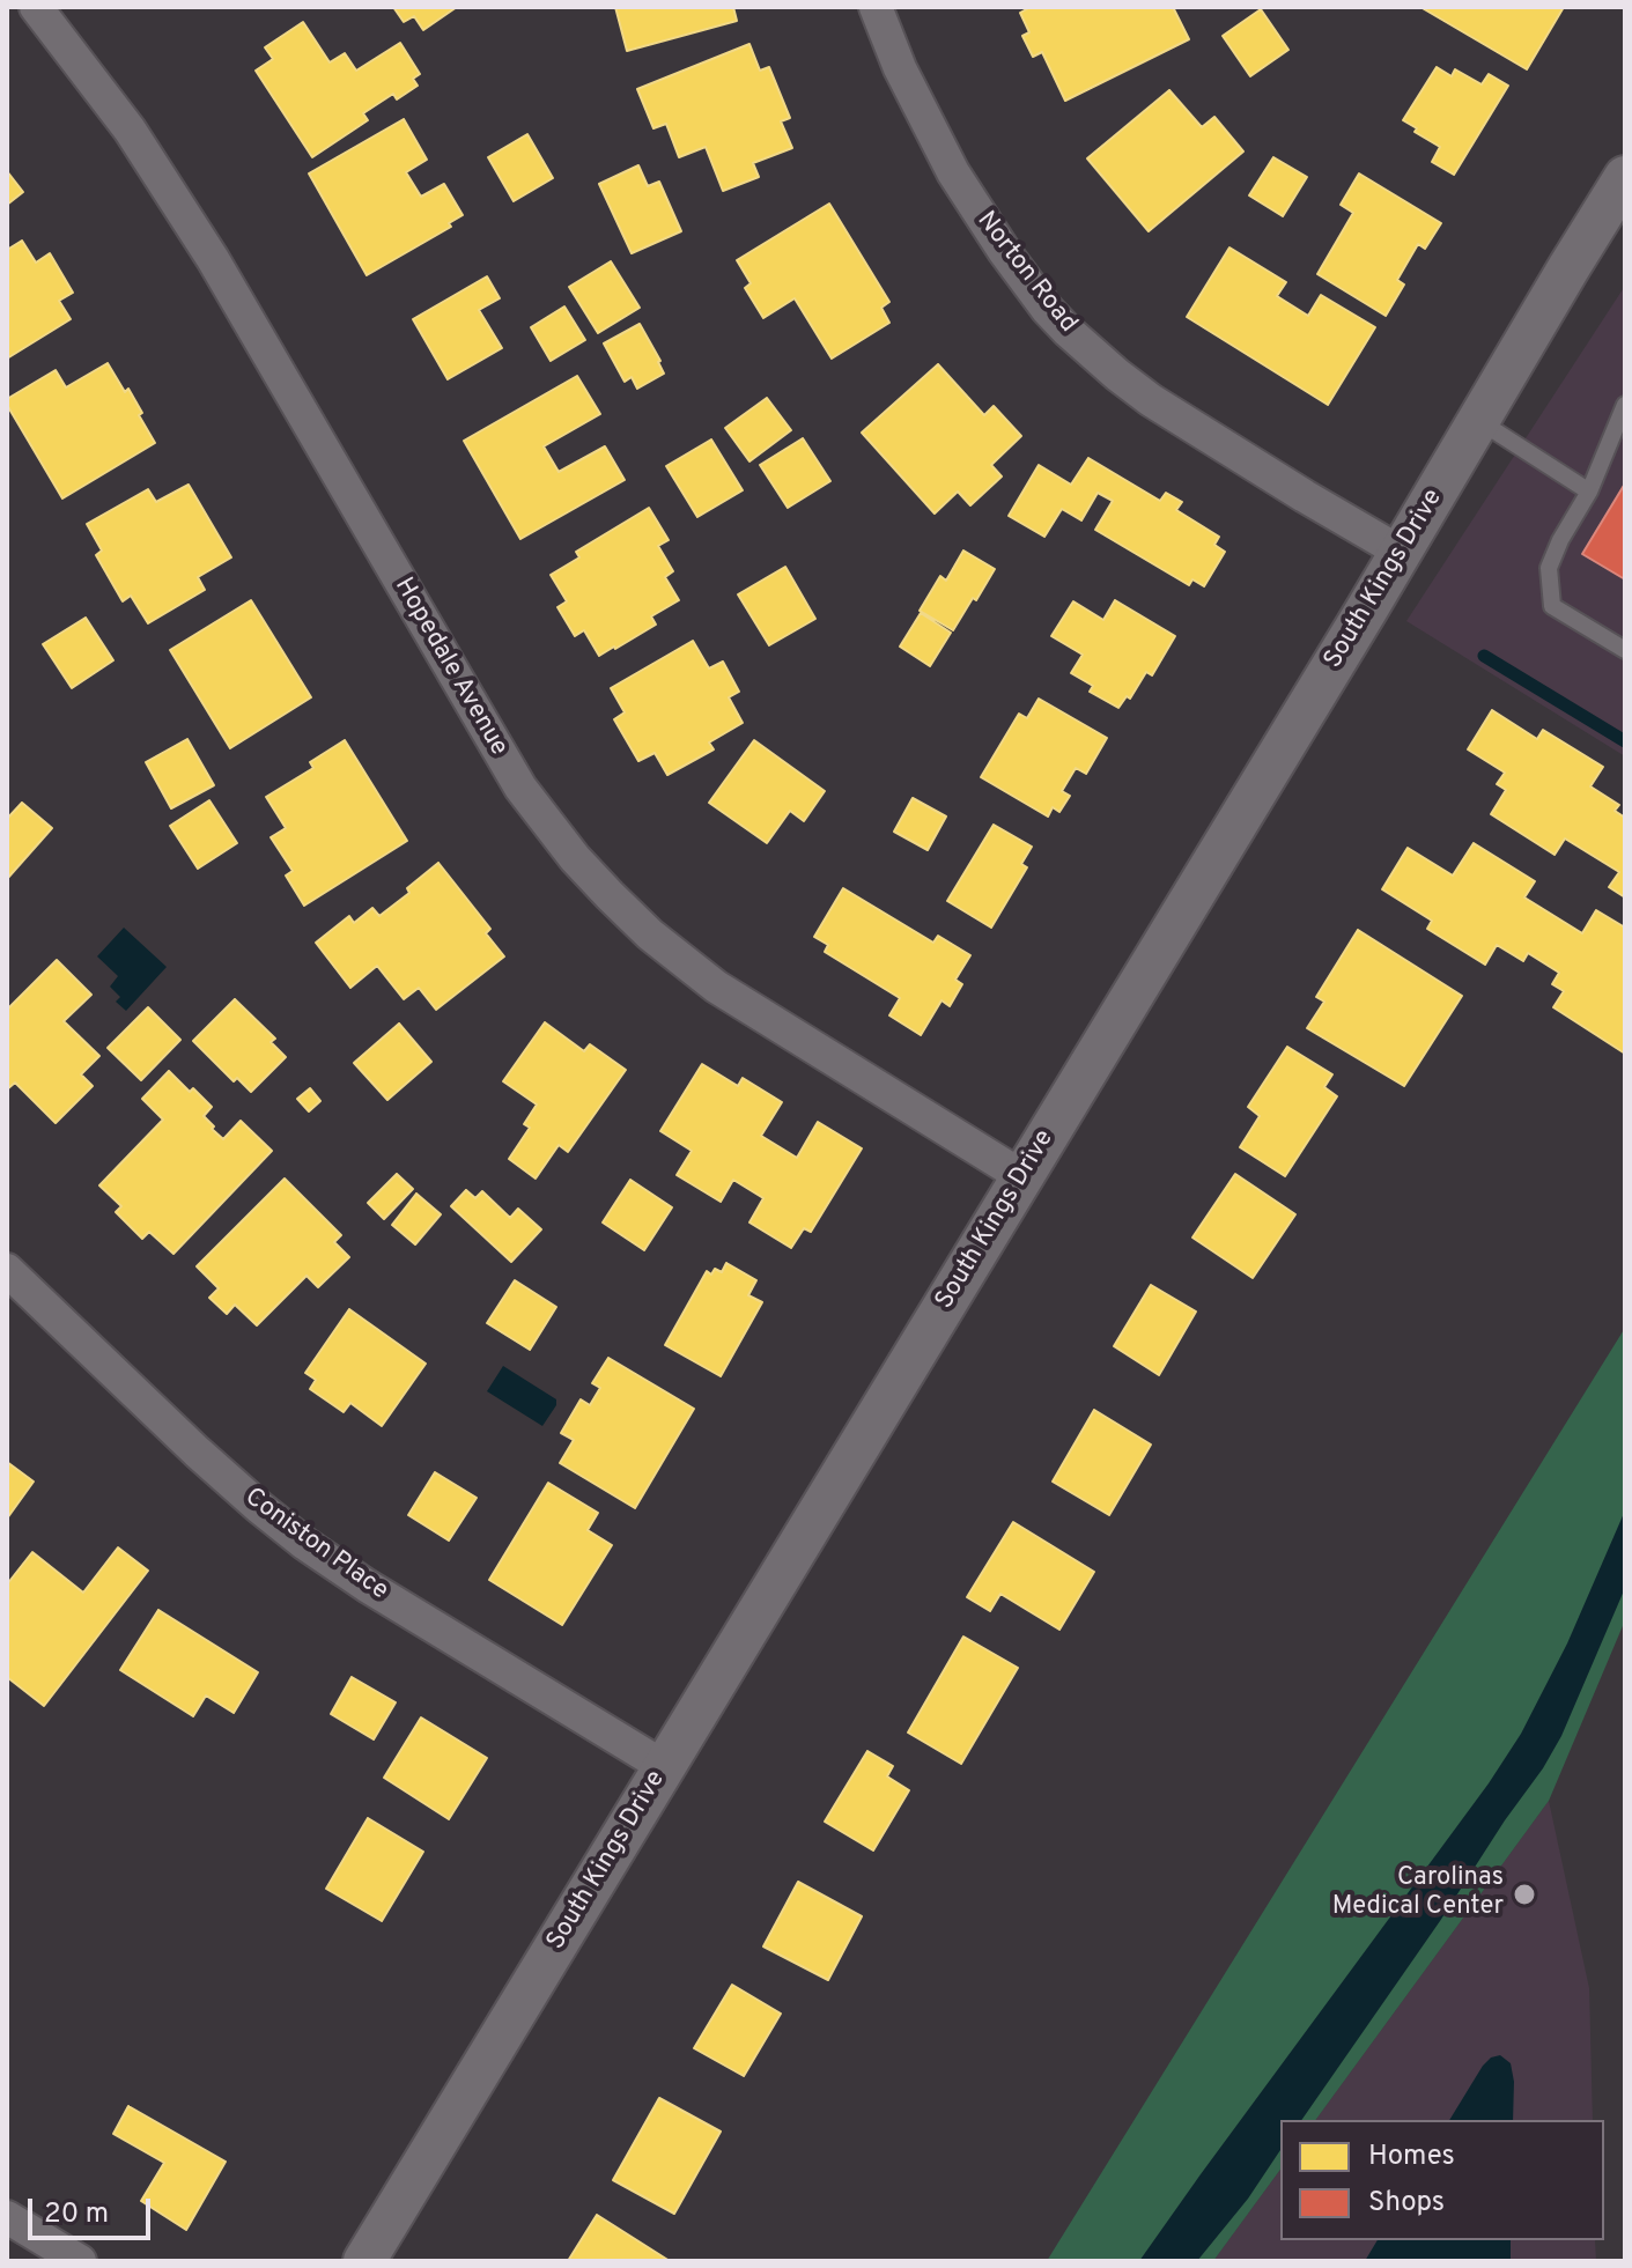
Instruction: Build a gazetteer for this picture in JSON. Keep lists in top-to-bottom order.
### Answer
{
  "streets": {
    "street": [
      "Norton Road",
      "South Kings Drive",
      "Hopedale Avenue",
      "Coniston Place"
    ]
  },
  "crossings": [
    ["Norton Road", "South Kings Drive"],
    ["South Kings Drive", "Hopedale Avenue"],
    ["South Kings Drive", "Coniston Place"]
  ],
  "places": ["Carolinas Medical Center"],
  "legend": ["Homes", "Shops"],
  "scale_bar": "20 m"
}
